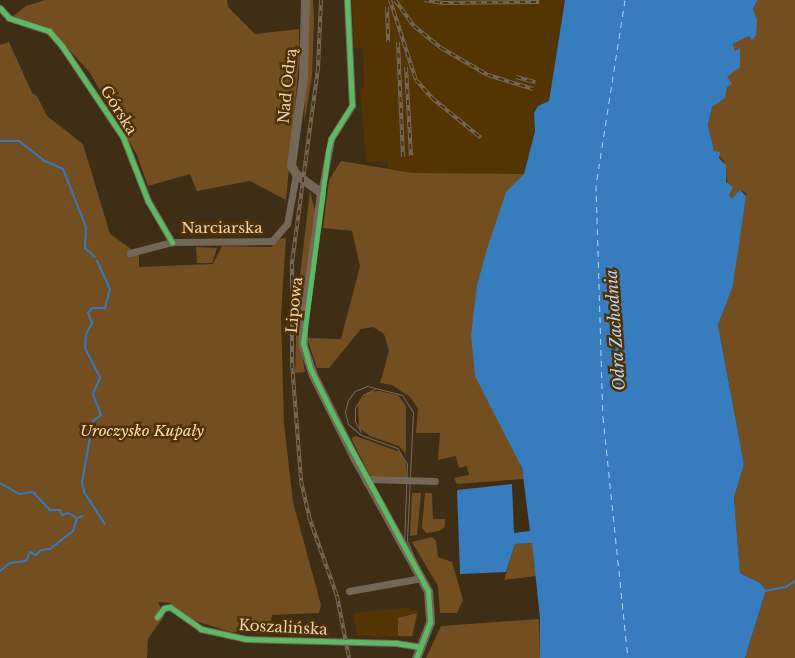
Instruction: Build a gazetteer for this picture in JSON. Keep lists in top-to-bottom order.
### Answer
{
  "streets": {
    "street": [
      "Nad Odrą",
      "Górska",
      "Narciarska",
      "Lipowa",
      "Koszalińska"
    ]
  },
  "crossings": [
    ["Nad Odrą", "Narciarska"],
    ["Górska", "Narciarska"],
    ["Lipowa", "Koszalińska"]
  ],
  "water": ["Odra Zachodnia"],
  "parks": ["Uroczysko Kupały"]
}
